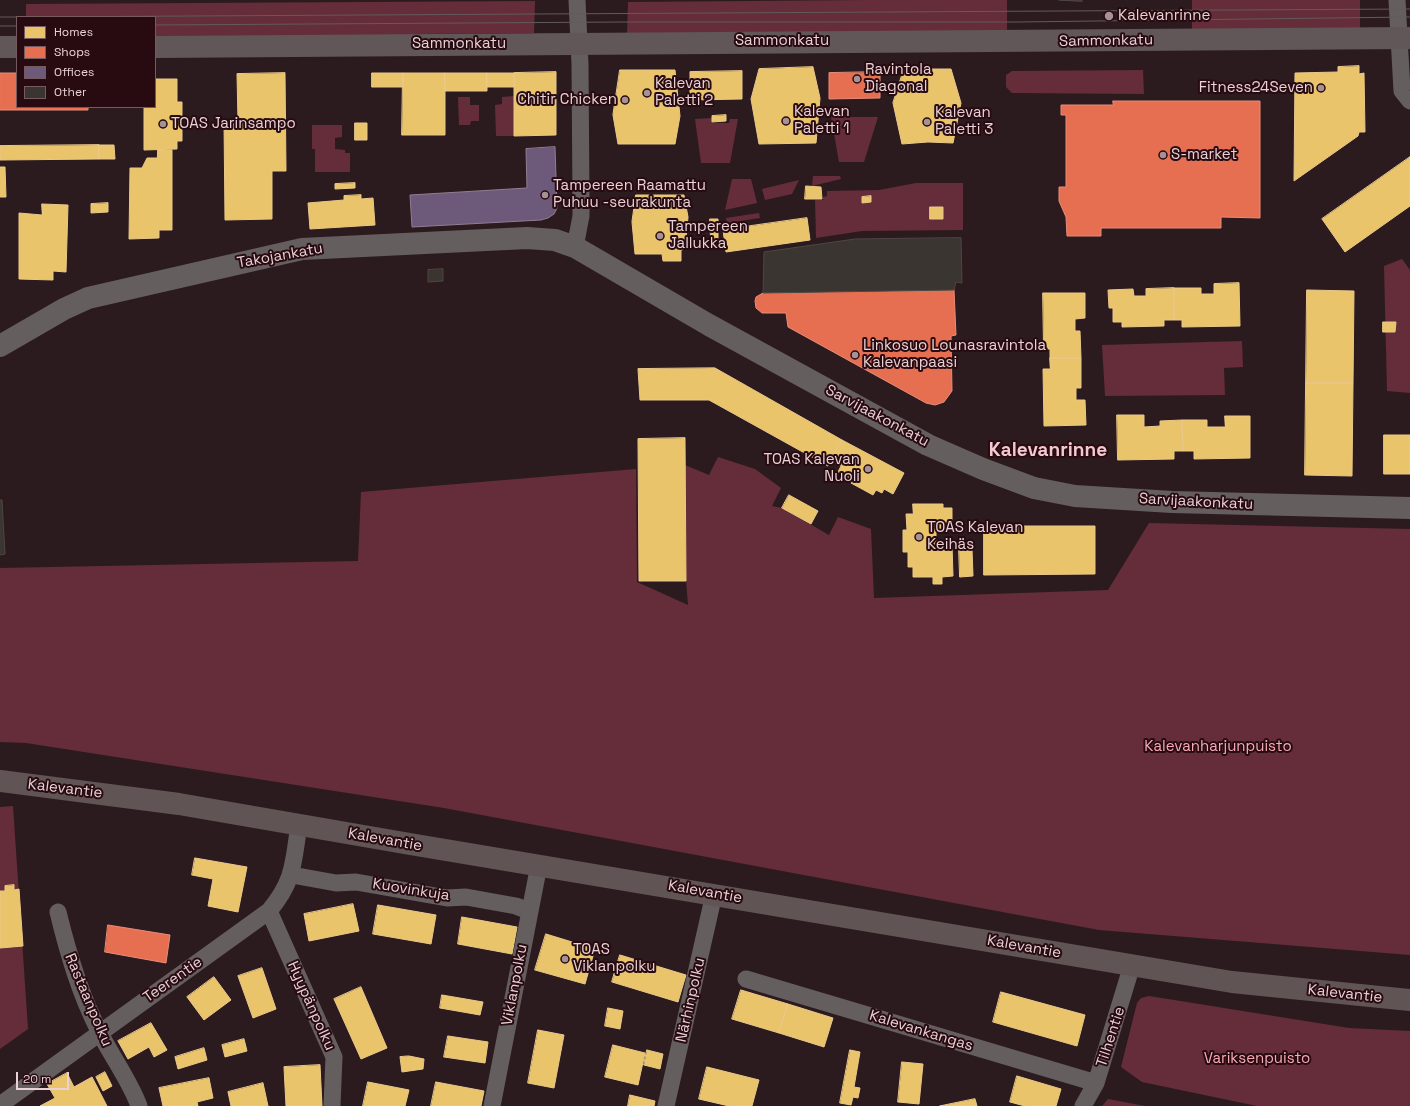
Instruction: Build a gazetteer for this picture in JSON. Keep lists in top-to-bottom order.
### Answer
{
  "streets": {
    "main road": ["Sammonkatu", "Kalevantie"],
    "street": [
      "Takojankatu",
      "Sarvijaakonkatu",
      "Kuovinkuja",
      "Teerentie",
      "Viklanpolku",
      "Rastaanpolku",
      "Närhinpolku",
      "Hyypänpolku",
      "Kalevankangas",
      "Tilhentie"
    ]
  },
  "crossings": [
    ["Takojankatu", "Sarvijaakonkatu"],
    ["Kalevantie", "Teerentie"],
    ["Kalevantie", "Viklanpolku"],
    ["Kalevantie", "Närhinpolku"],
    ["Kalevantie", "Tilhentie"],
    ["Kuovinkuja", "Teerentie"],
    ["Kuovinkuja", "Viklanpolku"],
    ["Teerentie", "Rastaanpolku"],
    ["Teerentie", "Hyypänpolku"],
    ["Kalevankangas", "Tilhentie"]
  ],
  "districts": ["Kalevanrinne"],
  "parks": ["Kalevanharjunpuisto", "Variksenpuisto"],
  "places": [
    "Kalevanrinne",
    "Ravintola Diagonal",
    "Fitness24Seven",
    "Kalevan Paletti 2",
    "Chitir Chicken",
    "Kalevan Paletti 1",
    "Kalevan Paletti 3",
    "TOAS Jarinsampo",
    "S-market",
    "Tampereen Raamattu Puhuu -seurakunta",
    "Tampereen Jallukka",
    "Linkosuo Lounasravintola Kalevanpaasi",
    "TOAS Kalevan Nuoli",
    "TOAS Kalevan Keihäs",
    "TOAS Viklanpolku"
  ],
  "legend": [
    "Homes",
    "Shops",
    "Offices",
    "Other"
  ],
  "scale_bar": "20 m"
}
